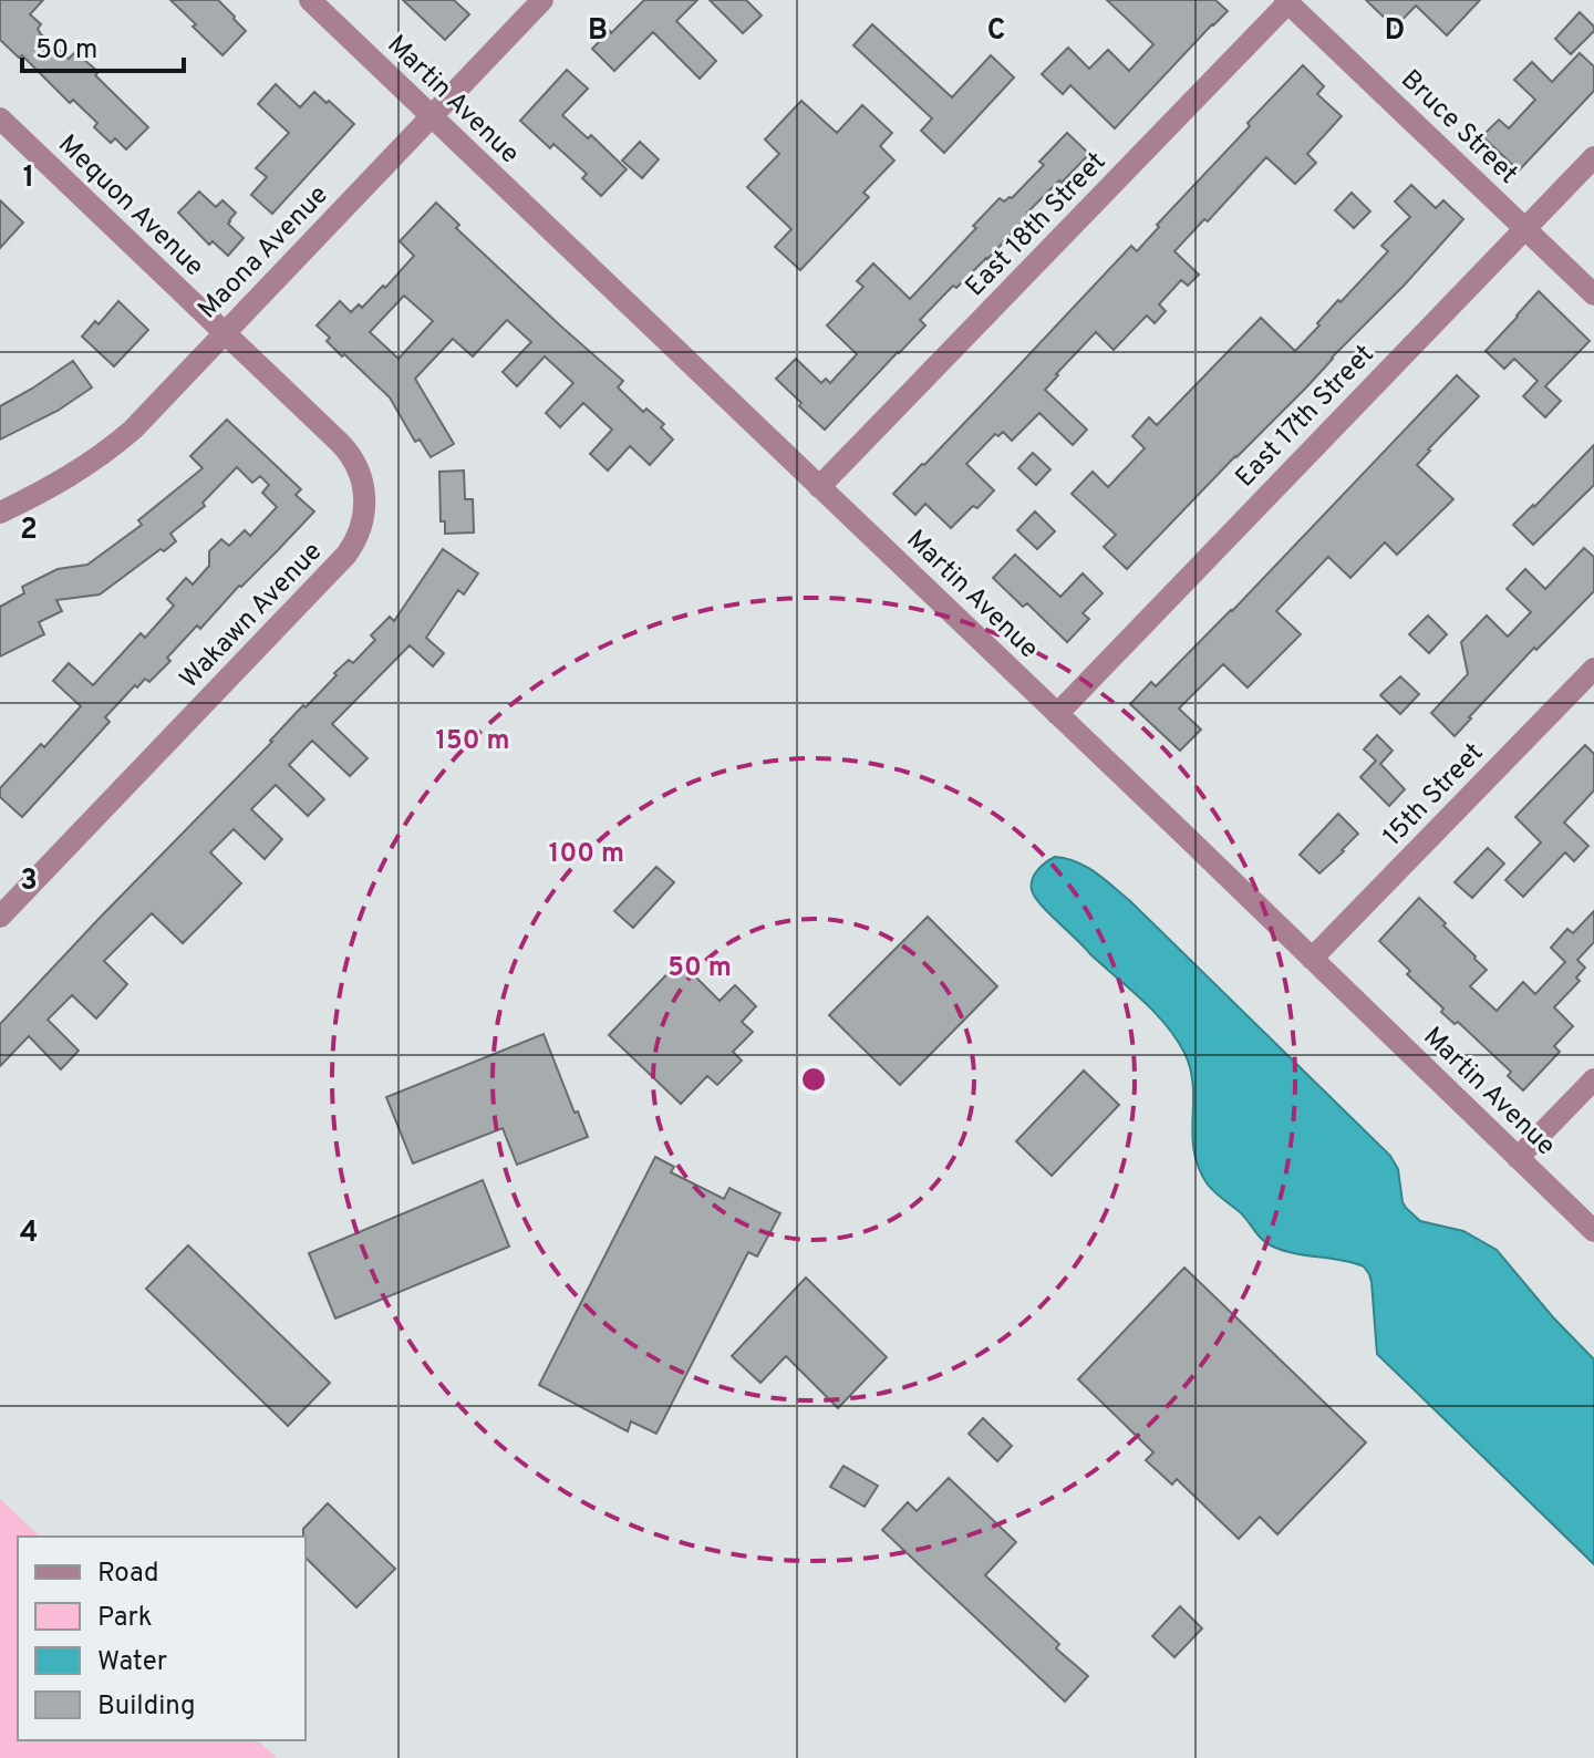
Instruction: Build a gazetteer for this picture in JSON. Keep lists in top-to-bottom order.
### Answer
{
  "streets": {
    "street": [
      "Martin Avenue",
      "Bruce Street",
      "Mequon Avenue",
      "East 18th Street",
      "Maona Avenue",
      "East 17th Street",
      "Wakawn Avenue",
      "15th Street"
    ]
  },
  "crossings": [
    ["Martin Avenue", "East 18th Street"],
    ["Martin Avenue", "Maona Avenue"],
    ["Martin Avenue", "East 17th Street"],
    ["Martin Avenue", "15th Street"],
    ["Bruce Street", "East 18th Street"],
    ["Bruce Street", "East 17th Street"],
    ["Mequon Avenue", "Maona Avenue"],
    ["Mequon Avenue", "Wakawn Avenue"],
    ["Maona Avenue", "Wakawn Avenue"]
  ],
  "legend": [
    "Road",
    "Park",
    "Water",
    "Building"
  ],
  "scale_bar": "50 m",
  "grid": {
    "columns": ["B", "C", "D"],
    "rows": [
      "1",
      "2",
      "3",
      "4"
    ]
  },
  "rings": ["150 m", "100 m", "50 m"]
}
